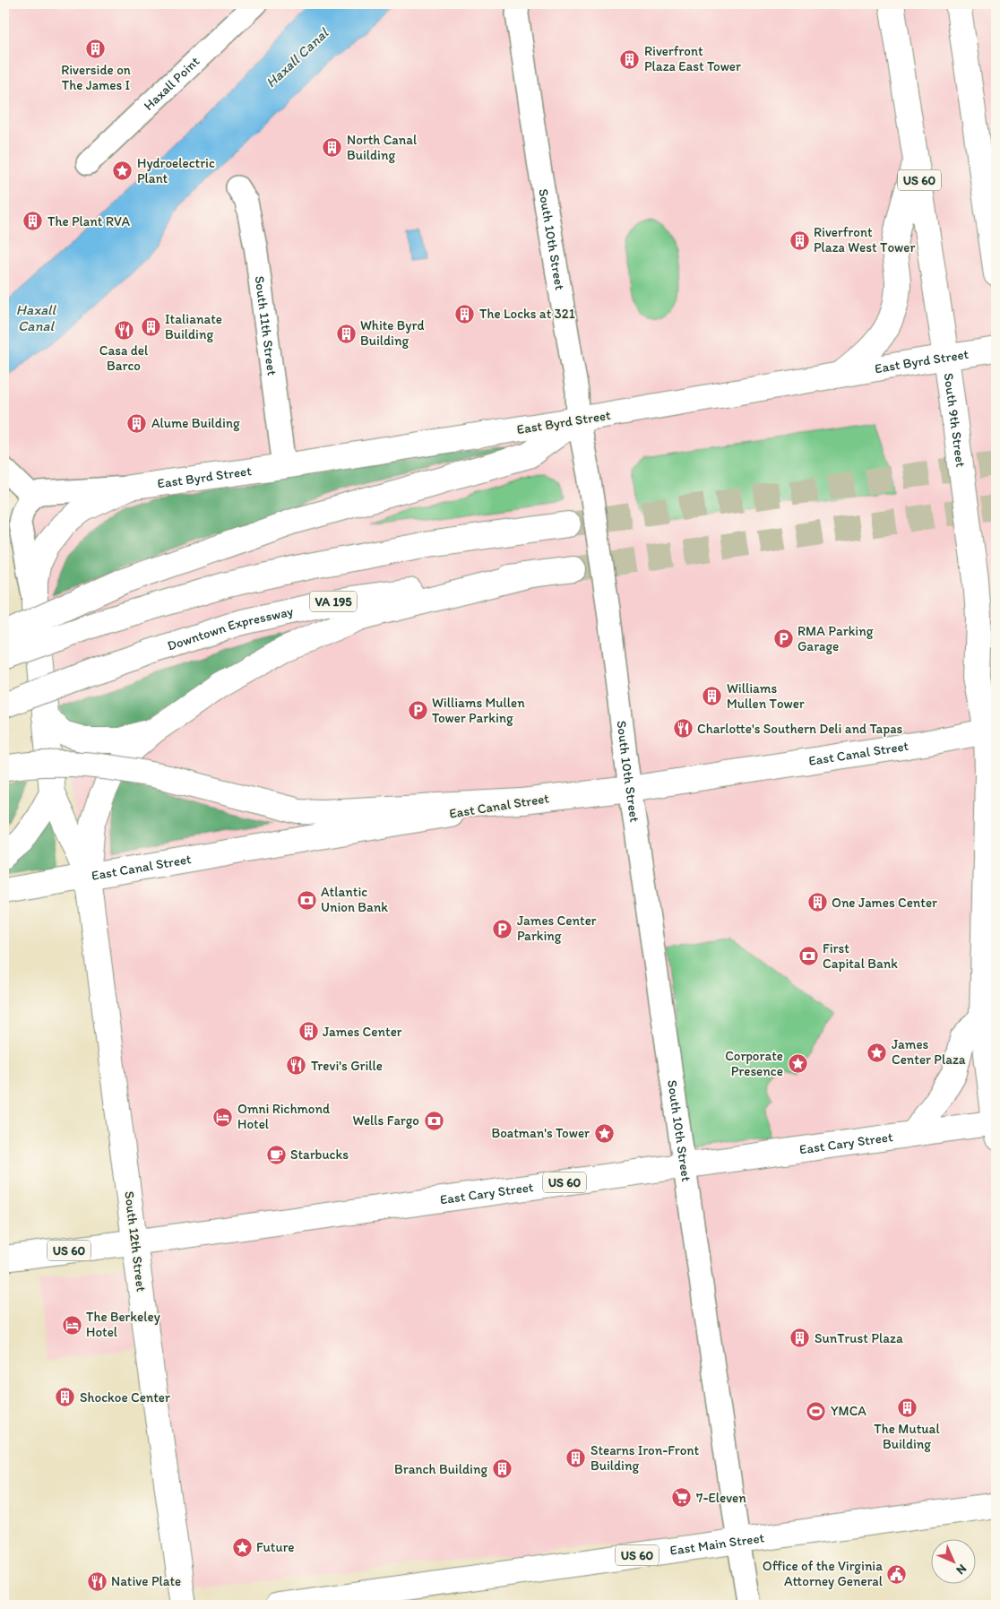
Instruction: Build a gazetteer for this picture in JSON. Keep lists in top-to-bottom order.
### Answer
{
  "streets": {
    "main road": [
      "US 60",
      "East Byrd Street",
      "South 9th Street",
      "VA 195",
      "Downtown Expressway",
      "East Canal Street",
      "East Cary Street",
      "South 12th Street",
      "East Main Street"
    ],
    "street": ["Haxall Point", "South 10th Street", "South 11th Street"]
  },
  "crossings": [
    ["South 10th Street", "East Byrd Street"],
    ["South 10th Street", "East Canal Street"],
    ["South 10th Street", "East Cary Street"],
    ["South 10th Street", "East Main Street"],
    ["South 11th Street", "East Byrd Street"],
    ["East Byrd Street", "South 9th Street"],
    ["East Byrd Street", "East Canal Street"],
    ["East Byrd Street", "South 12th Street"],
    ["South 9th Street", "East Canal Street"],
    ["South 9th Street", "East Cary Street"],
    ["East Canal Street", "South 12th Street"],
    ["East Cary Street", "South 12th Street"]
  ],
  "water": ["Haxall Canal"],
  "places": {
    "building": [
      "Riverside on The James I",
      "Riverfront Plaza East Tower",
      "North Canal Building",
      "The Plant RVA",
      "Riverfront Plaza West Tower",
      "The Locks at 321",
      "Italianate Building",
      "White Byrd Building",
      "Alume Building",
      "Williams Mullen Tower",
      "One James Center",
      "James Center",
      "SunTrust Plaza",
      "Shockoe Center",
      "The Mutual Building",
      "Stearns Iron-Front Building",
      "Branch Building"
    ],
    "place": [
      "Hydroelectric Plant",
      "James Center Plaza",
      "Corporate Presence",
      "Boatman's Tower",
      "Future"
    ],
    "restaurant": [
      "Casa del Barco",
      "Charlotte's Southern Deli and Tapas",
      "Trevi's Grille",
      "Native Plate"
    ],
    "parking": ["RMA Parking Garage", "Williams Mullen Tower Parking", "James Center Parking"],
    "bank": ["Atlantic Union Bank", "First Capital Bank", "Wells Fargo"],
    "hotel": ["Omni Richmond Hotel", "The Berkeley Hotel"],
    "cafe": ["Starbucks"],
    "sports": ["YMCA"],
    "supermarket": ["7-Eleven"],
    "public building": ["Office of the Virginia Attorney General"]
  },
  "north": "bottom right"
}
